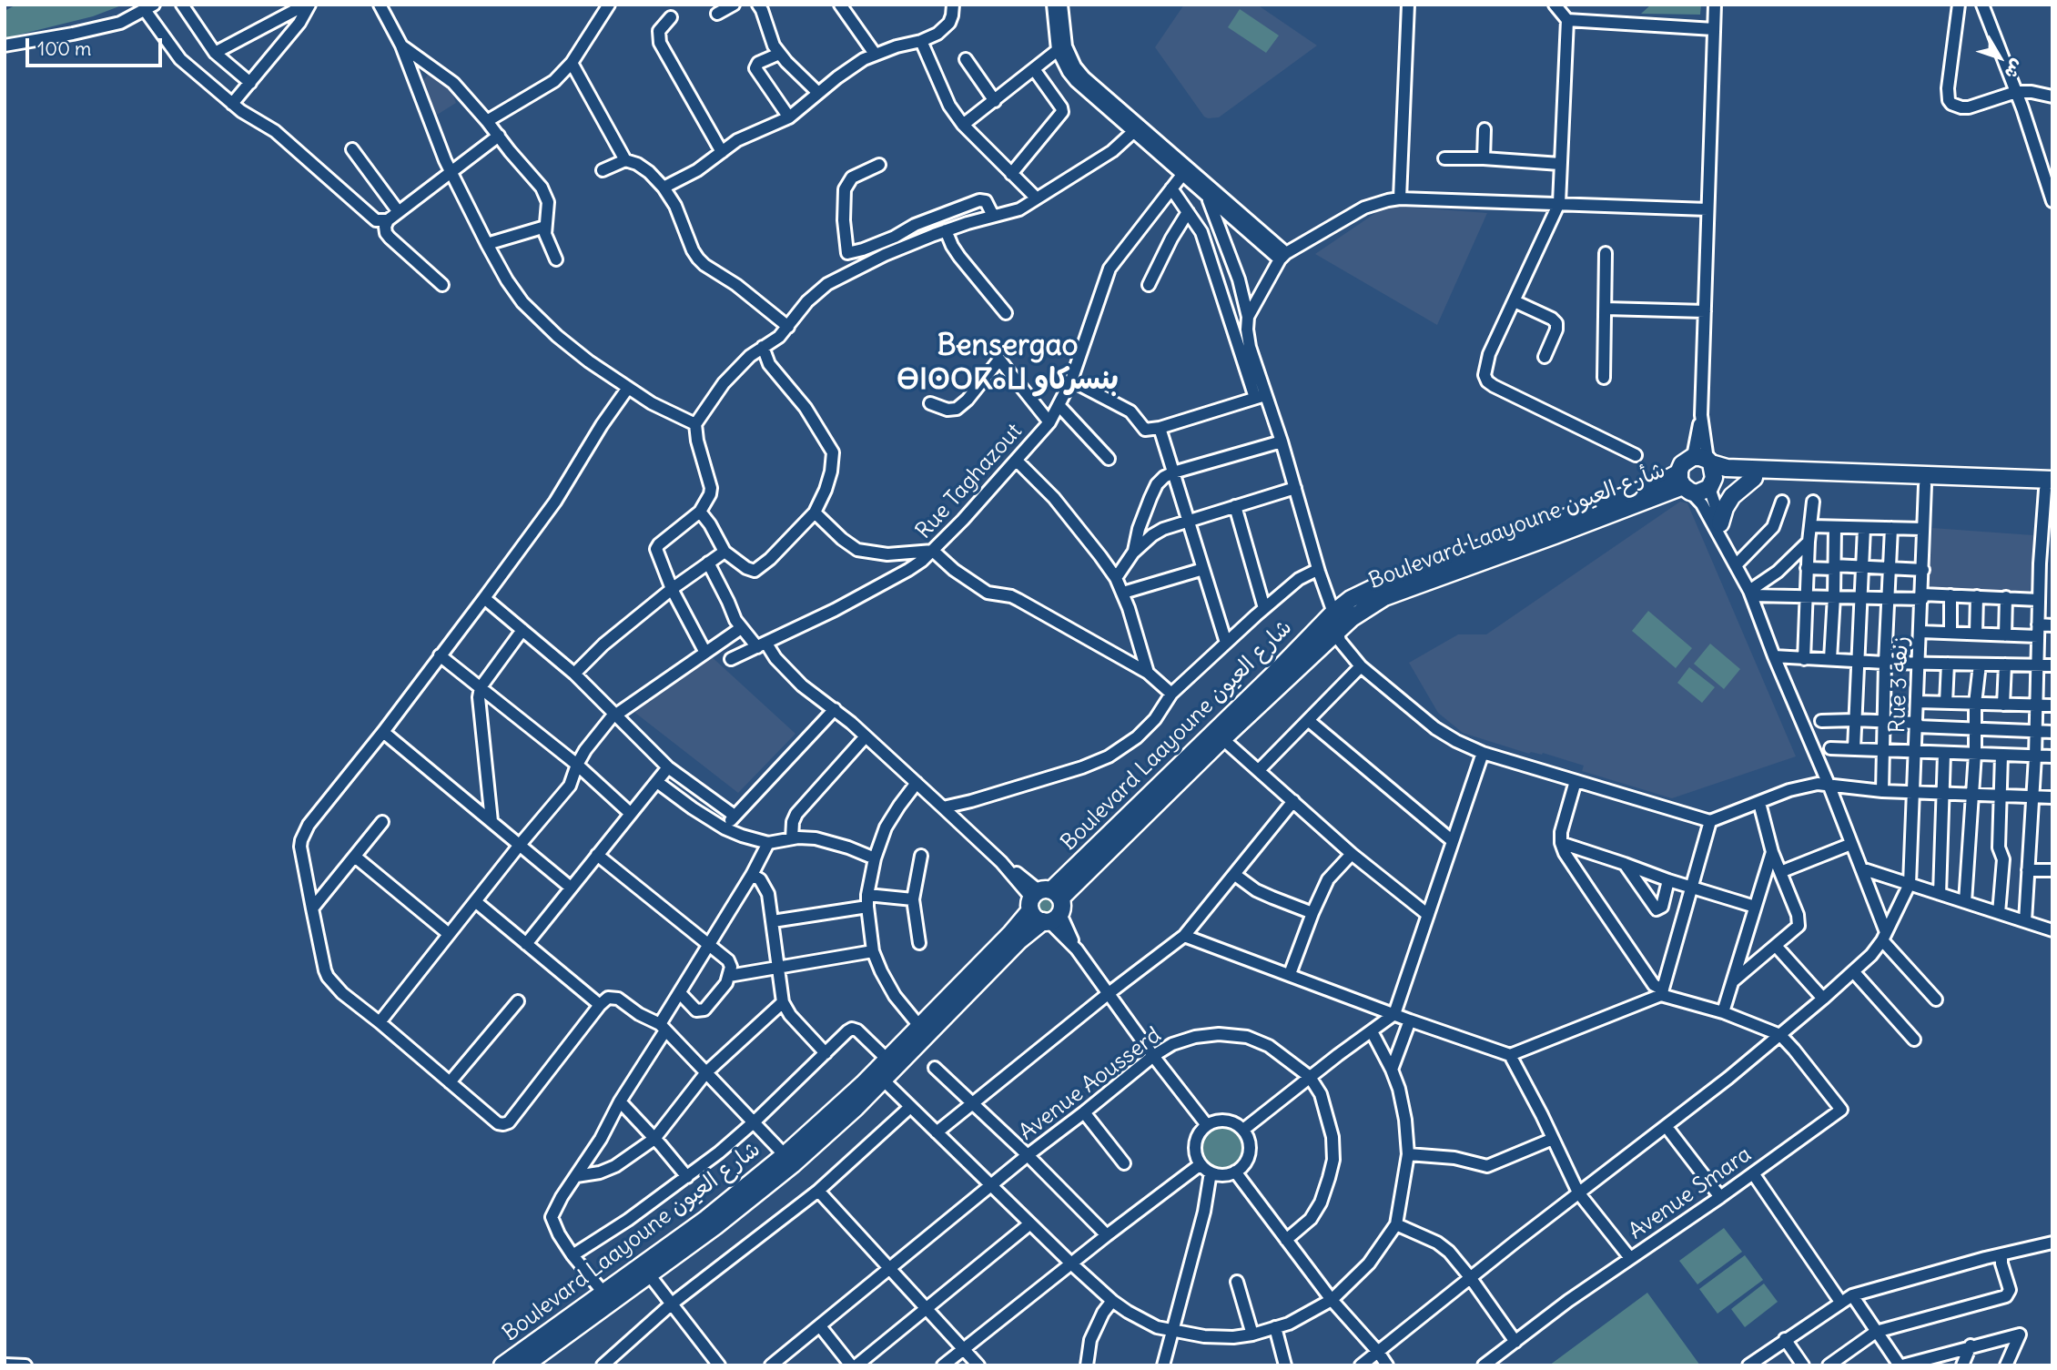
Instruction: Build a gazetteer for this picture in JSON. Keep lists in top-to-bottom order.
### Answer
{
  "streets": {
    "street": [
      "Rue Taghazout",
      "Boulevard Laayoune شأرع العيون",
      "Rue 3 زنقة",
      "Boulevard Laayoune شارع العيون",
      "Avenue Aousserd",
      "Avenue Smara"
    ]
  },
  "crossings": [
    ["Boulevard Laayoune شأرع العيون", "Boulevard Laayoune شارع العيون"]
  ],
  "districts": ["Bensergao ⴱⵏⵙⵔⴽⴰⵡ بنسركاو"],
  "scale_bar": "100 m",
  "north": "bottom right"
}
